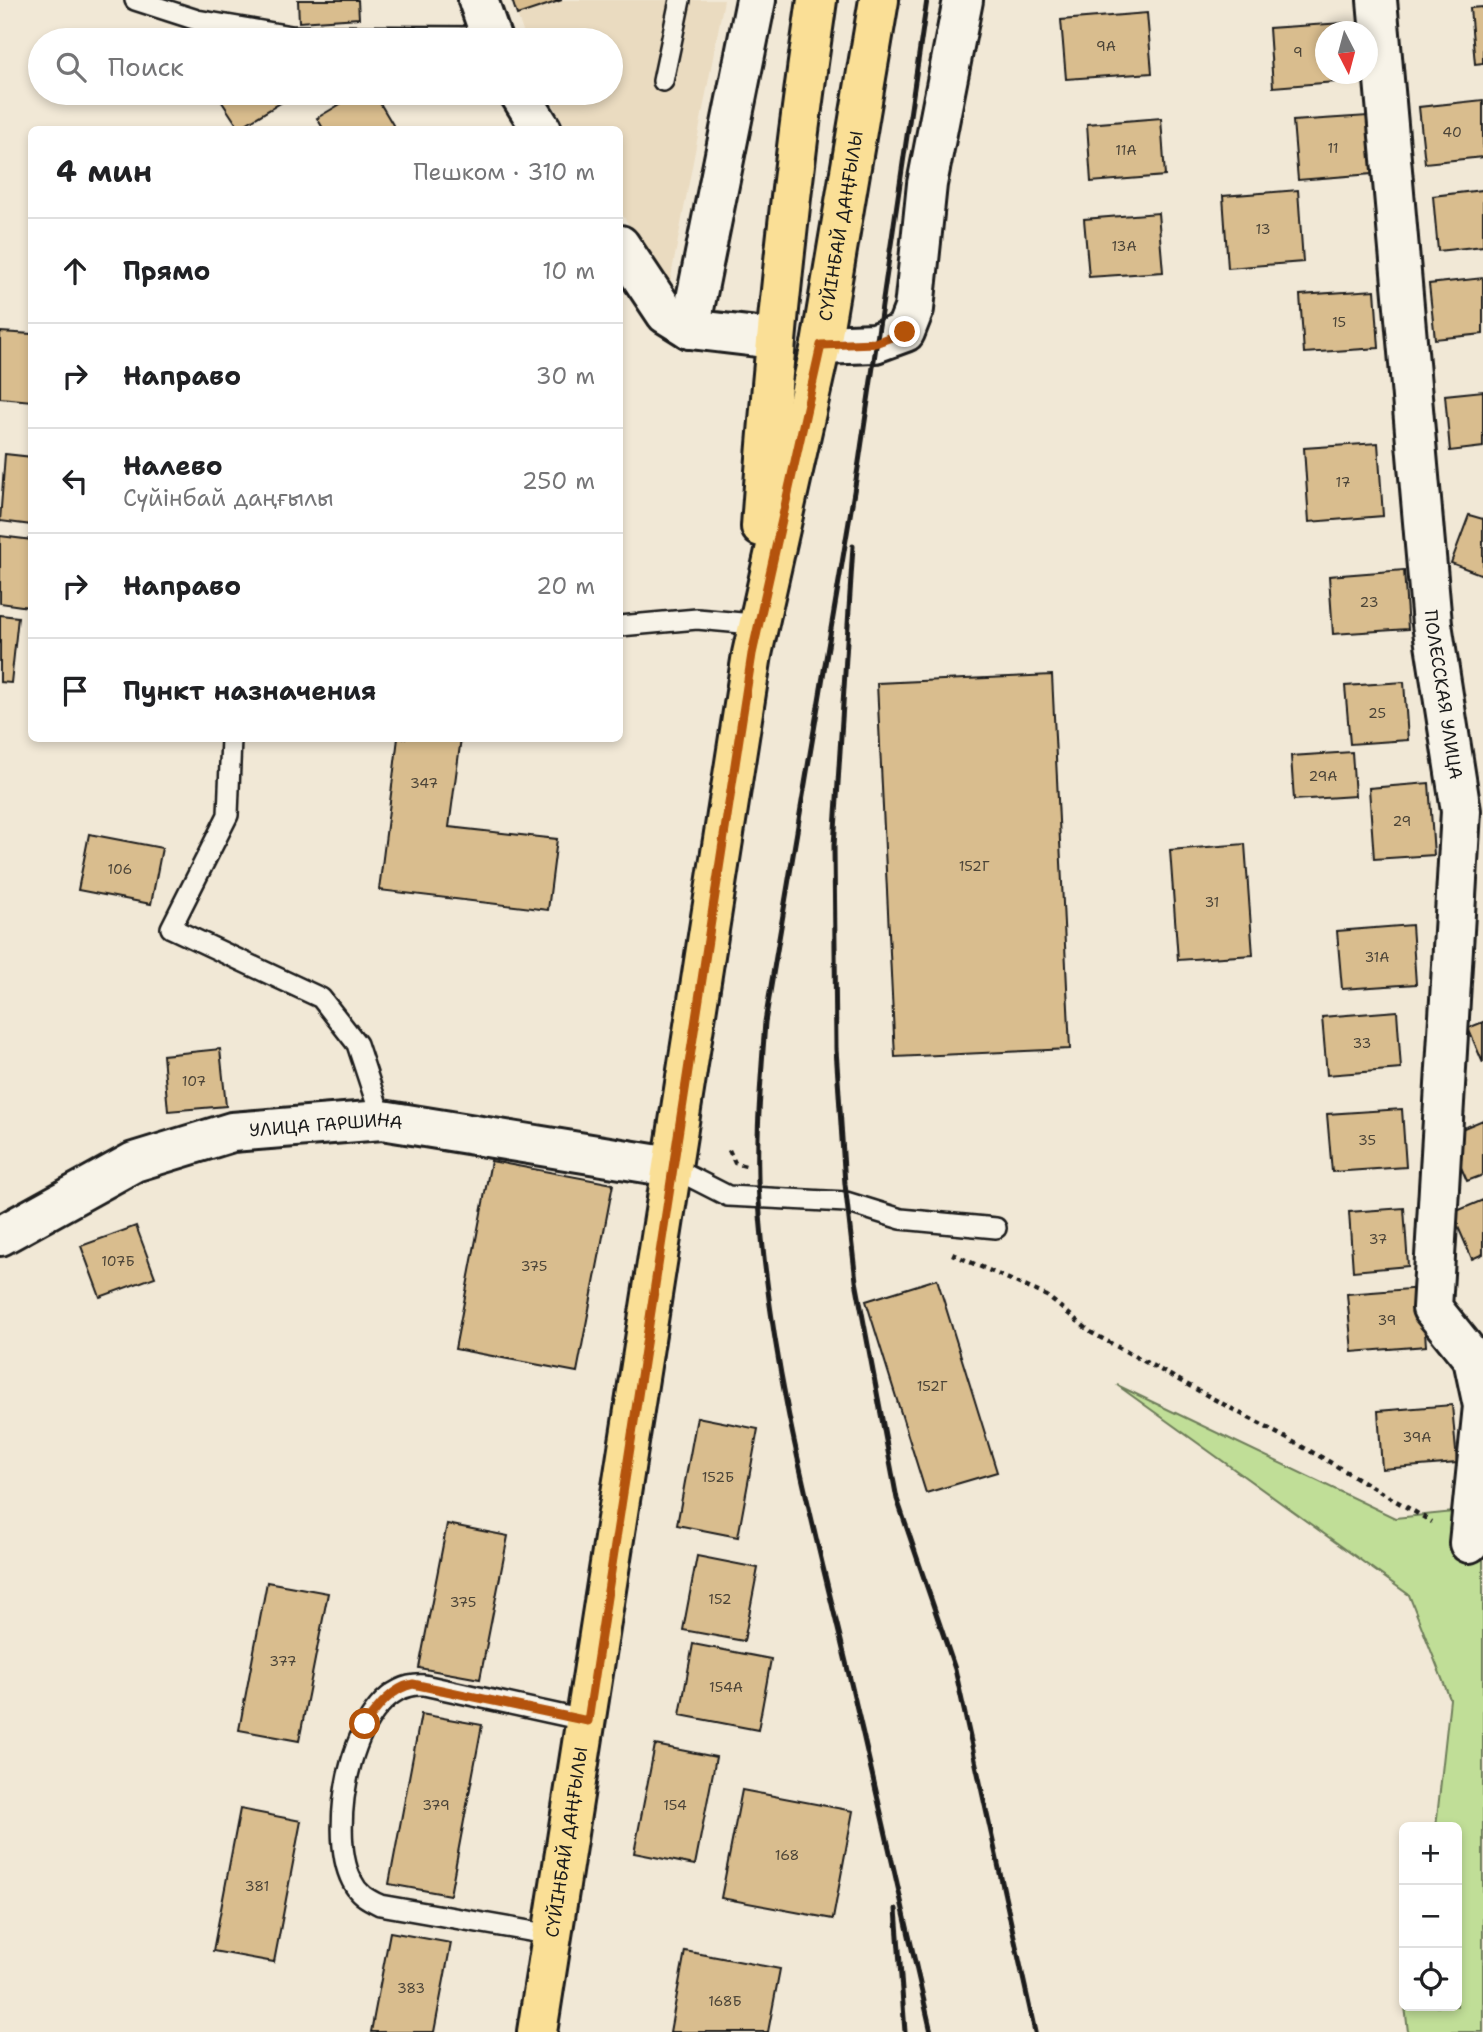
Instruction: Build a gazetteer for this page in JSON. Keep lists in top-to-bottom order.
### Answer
{
  "streets": {
    "main road": ["СҮЙІНБАЙ ДАҢҒЫЛЫ"],
    "street": ["ПОЛЕССКАЯ УЛИЦА", "УЛИЦА ГАРШИНА"]
  },
  "crossings": [
    ["СҮЙІНБАЙ ДАҢҒЫЛЫ", "УЛИЦА ГАРШИНА"]
  ],
  "house_numbers": [
    "9А",
    "9",
    "40",
    "11",
    "11А",
    "13",
    "13А",
    "15",
    "17",
    "23",
    "25",
    "29А",
    "347",
    "29",
    "152Г",
    "106",
    "31",
    "31А",
    "33",
    "107",
    "35",
    "37",
    "107Б",
    "375",
    "39",
    "152Г",
    "39А",
    "152Б",
    "152",
    "375",
    "377",
    "154А",
    "379",
    "154",
    "168",
    "381",
    "383",
    "168Б"
  ],
  "north": "bottom",
  "page": {
    "search": "Поиск",
    "heading": ["4 мин", "Пешком · 310 m"],
    "list": [
      ["Прямо", "10 m"],
      ["Направо", "30 m"],
      ["Налево", "Сүйінбай даңғылы", "250 m"],
      ["Направо", "20 m"],
      "Пункт назначения"
    ],
    "map_buttons": ["+", "−"]
  }
}
